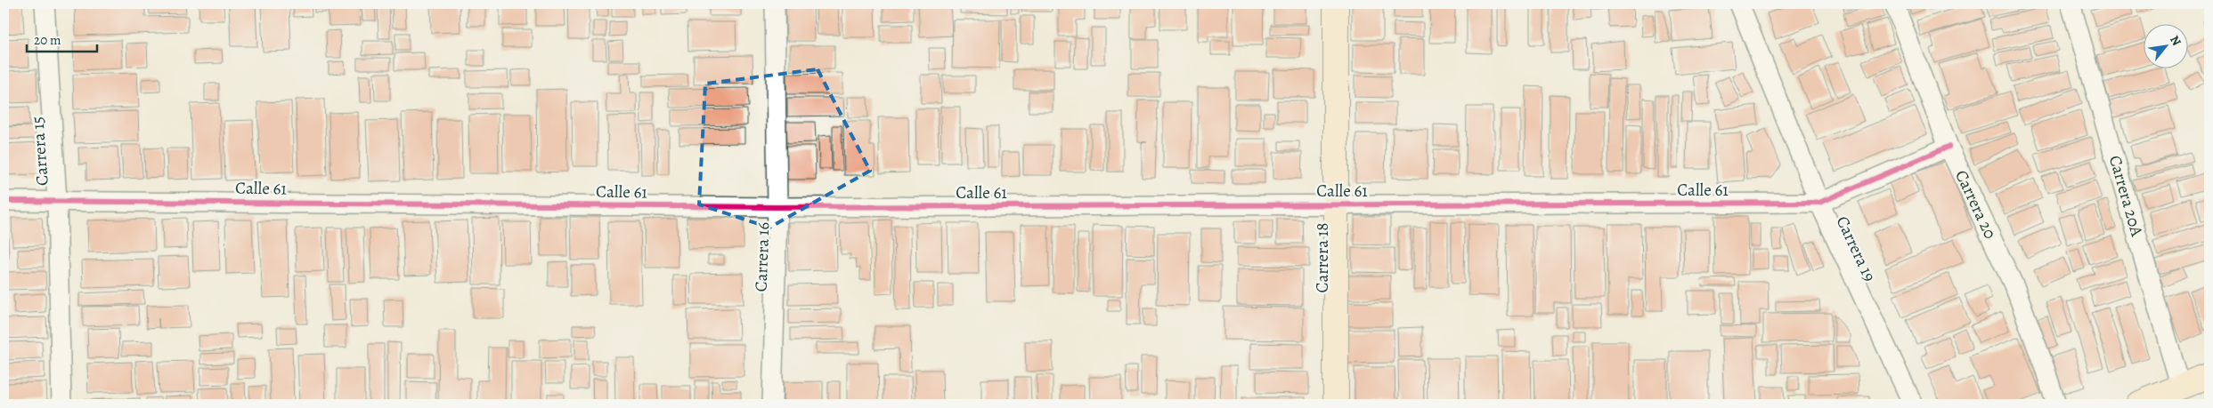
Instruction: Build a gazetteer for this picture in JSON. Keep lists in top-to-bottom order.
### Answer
{
  "streets": {
    "street": [
      "Carrera 15",
      "Calle 61",
      "Carrera 20A",
      "Carrera 20",
      "Carrera 19",
      "Carrera 16",
      "Carrera 18"
    ]
  },
  "crossings": [
    ["Carrera 15", "Calle 61"],
    ["Calle 61", "Carrera 20"],
    ["Calle 61", "Carrera 19"],
    ["Calle 61", "Carrera 16"],
    ["Calle 61", "Carrera 18"]
  ],
  "scale_bar": "20 m",
  "north": "top right"
}
